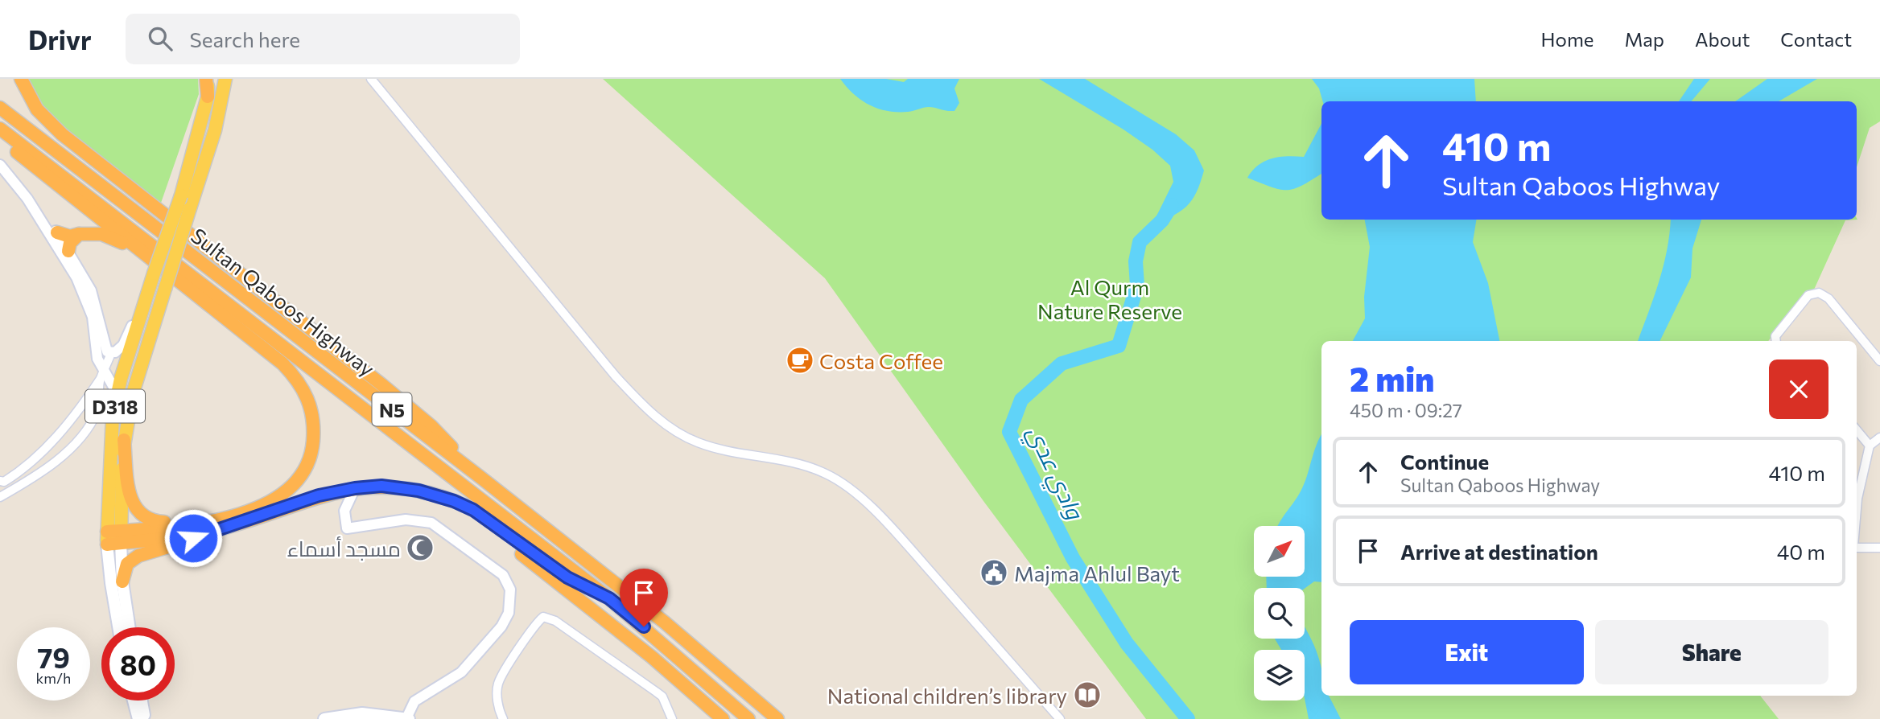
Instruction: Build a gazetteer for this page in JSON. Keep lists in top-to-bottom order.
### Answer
{
  "streets": {
    "highway": ["Sultan Qaboos Highway", "N5"],
    "main road": ["D318"]
  },
  "water": ["وادي عدي"],
  "parks": ["Al Qurm Nature Reserve"],
  "places": {
    "cafe": ["Costa Coffee"],
    "mosque": ["مسجد أسماء"],
    "public building": ["Majma Ahlul Bayt"],
    "library": ["National children’s library"]
  },
  "north": "top right",
  "page": {
    "header": "Drivr",
    "search": "Search here",
    "nav": [
      "Home",
      "Map",
      "About",
      "Contact"
    ],
    "turn": ["410 m", "Sultan Qaboos Highway"],
    "heading": ["2 min", "450 m · 09:27"],
    "list": [
      {
        "name": "Continue",
        "note": "Sultan Qaboos Highway",
        "value": "410 m"
      },
      {
        "name": "Arrive at destination",
        "value": "40 m"
      }
    ],
    "buttons": ["Exit", "Share"],
    "speed": "79 km/h",
    "limit": "80"
  }
}
